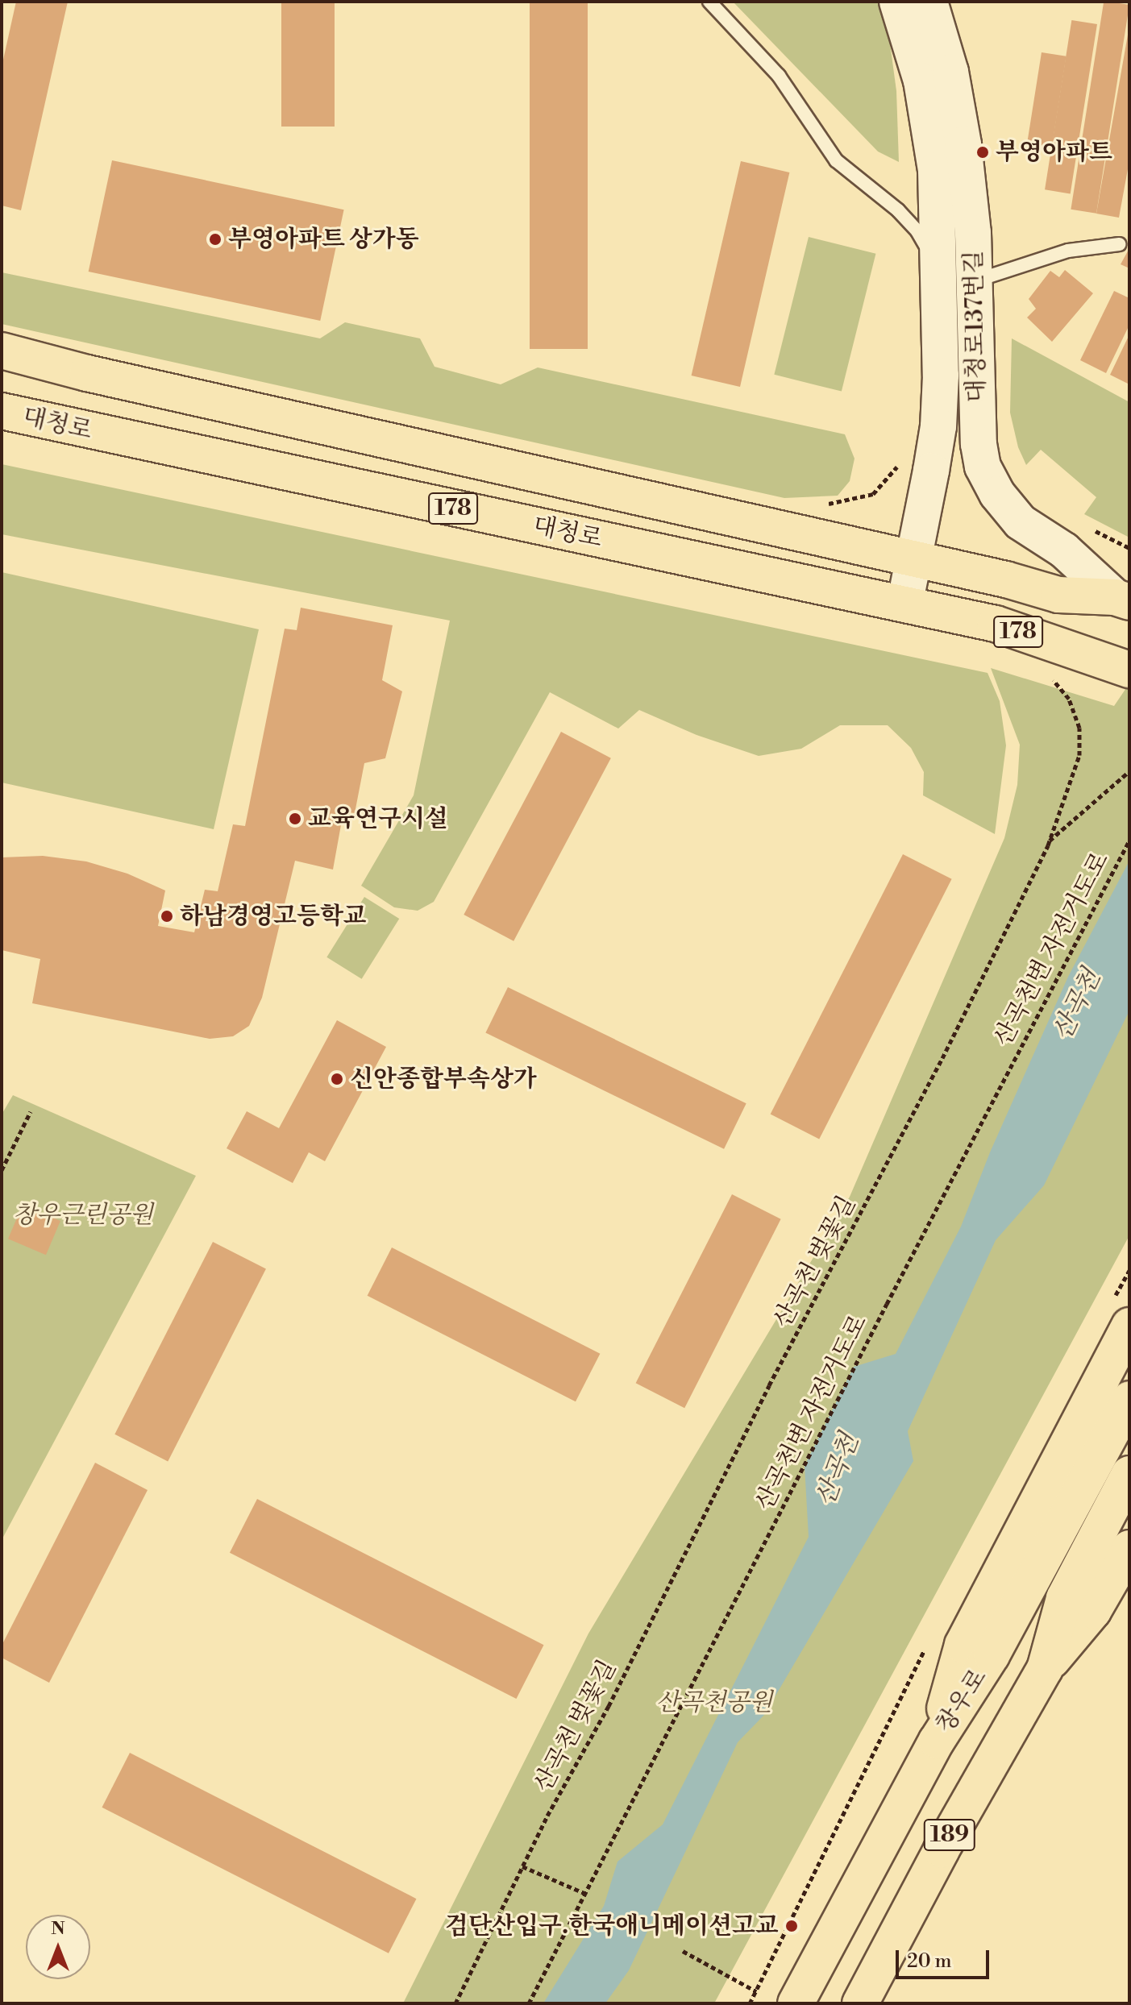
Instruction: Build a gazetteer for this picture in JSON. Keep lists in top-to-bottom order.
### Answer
{
  "streets": {
    "main road": [
      "대청로137번길",
      "대청로",
      "178",
      "창우로",
      "189"
    ],
    "path": ["산곡천변 자전거도로", "산곡천 벚꽃길"]
  },
  "crossings": [
    ["대청로137번길", "대청로"]
  ],
  "water": ["산곡천"],
  "parks": ["창우근린공원", "산곡천공원"],
  "places": [
    "부영아파트",
    "부영아파트 상가동",
    "교육연구시설",
    "하남경영고등학교",
    "신안종합부속상가",
    "검단산입구.한국애니메이션고교"
  ],
  "scale_bar": "20 m",
  "north": "top"
}
